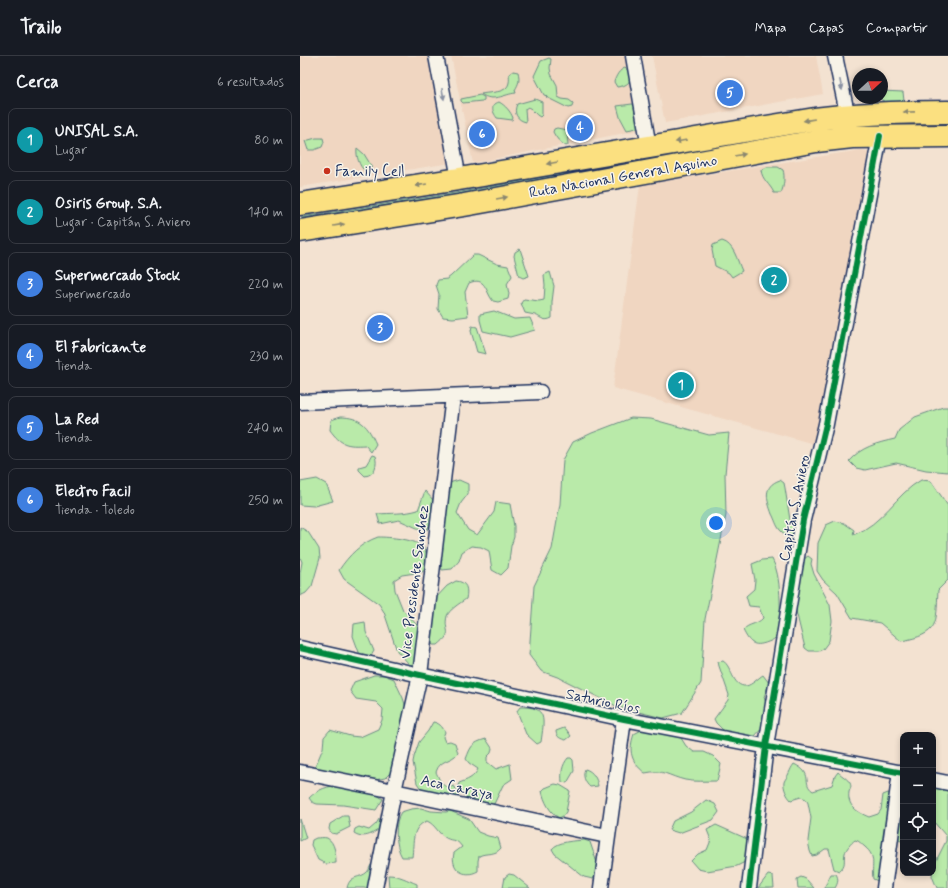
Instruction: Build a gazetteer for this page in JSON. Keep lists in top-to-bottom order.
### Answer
{
  "streets": {
    "highway": ["Ruta Nacional General Aquino"],
    "street": [
      "Capitán S. Aviero",
      "Vice Presidente Sanchez",
      "Saturio Ríos",
      "Aca Caraya"
    ]
  },
  "crossings": [
    ["Ruta Nacional General Aquino", "Capitán S. Aviero"],
    ["Capitán S. Aviero", "Saturio Ríos"],
    ["Vice Presidente Sanchez", "Saturio Ríos"],
    ["Vice Presidente Sanchez", "Aca Caraya"]
  ],
  "places": ["Family Cell"],
  "north": "right",
  "page": {
    "header": "Trailo",
    "nav": ["Mapa", "Capas", "Compartir"],
    "heading": ["Cerca", "6 resultados"],
    "pins": [
      "5",
      "4",
      "6",
      "2",
      "3",
      "1"
    ],
    "list": [
      {
        "mark": "1",
        "name": "UNISAL S.A.",
        "note": "Lugar",
        "value": "80 m"
      },
      {
        "mark": "2",
        "name": "Osiris Group. S.A.",
        "note": "Lugar · Capitán S. Aviero",
        "value": "140 m"
      },
      {
        "mark": "3",
        "name": "Supermercado Stock",
        "note": "Supermercado",
        "value": "220 m"
      },
      {
        "mark": "4",
        "name": "El Fabricante",
        "note": "Tienda",
        "value": "230 m"
      },
      {
        "mark": "5",
        "name": "La Red",
        "note": "Tienda",
        "value": "240 m"
      },
      {
        "mark": "6",
        "name": "Electro Facil",
        "note": "Tienda · Toledo",
        "value": "250 m"
      }
    ],
    "map_buttons": ["+", "−"]
  }
}
